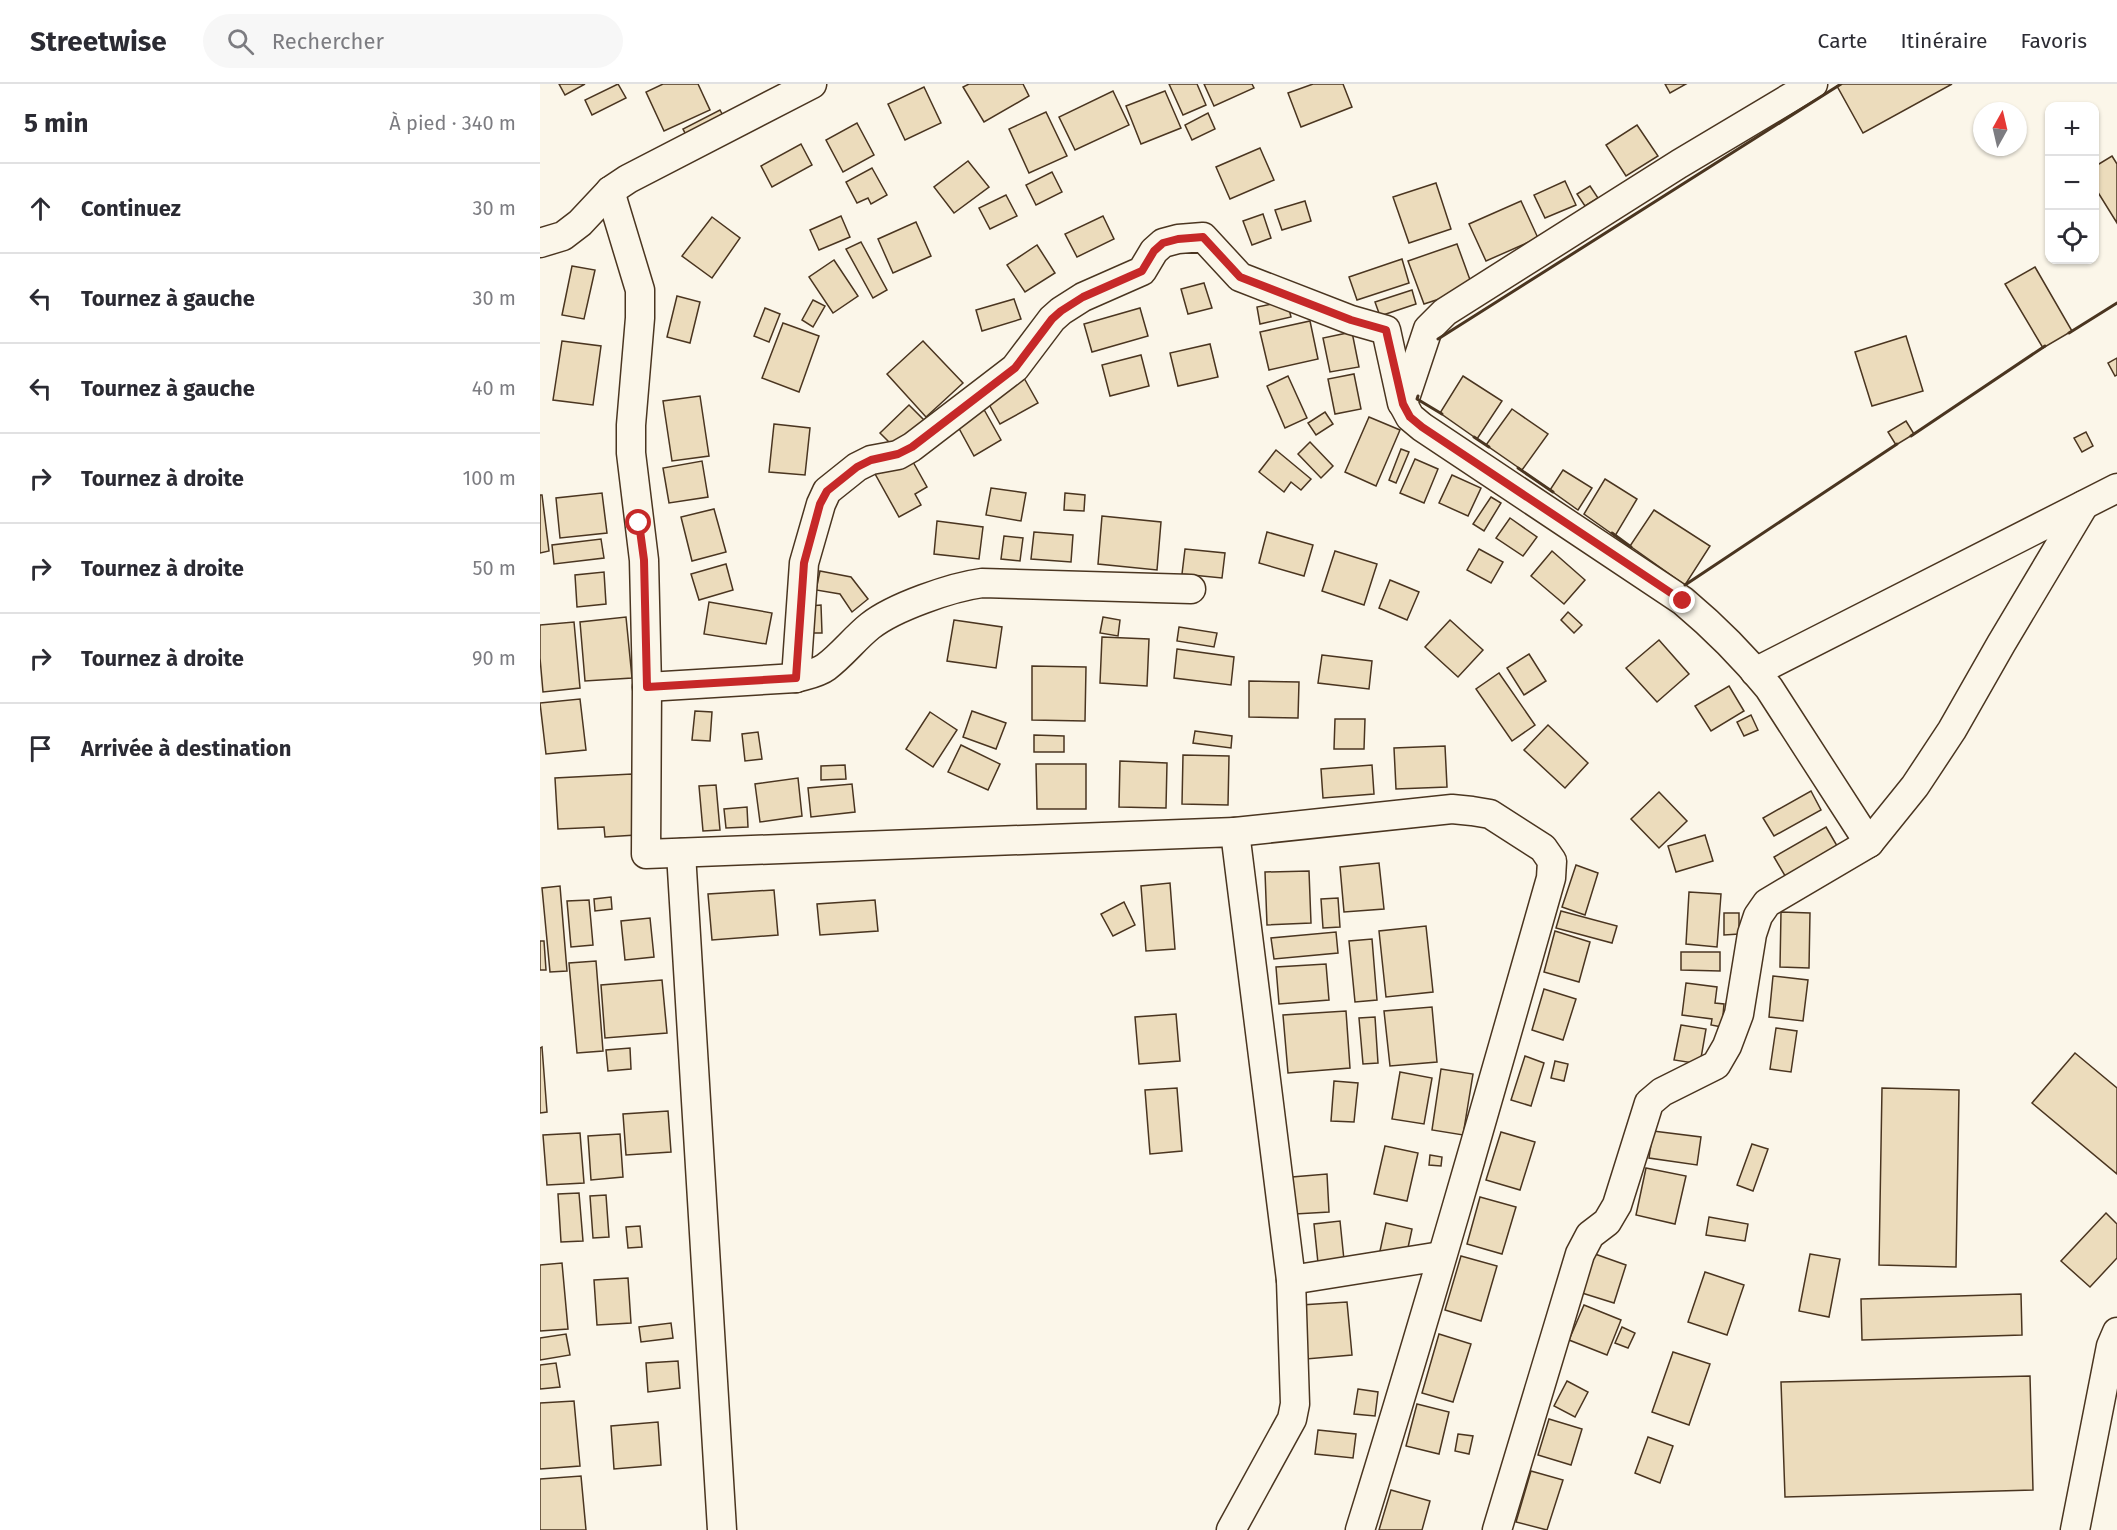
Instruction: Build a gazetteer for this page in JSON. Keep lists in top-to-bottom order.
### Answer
{
  "north": "top",
  "page": {
    "header": "Streetwise",
    "search": "Rechercher",
    "nav": ["Carte", "Itinéraire", "Favoris"],
    "heading": ["5 min", "À pied · 340 m"],
    "map_buttons": ["+", "−"],
    "list": [
      ["Continuez", "30 m"],
      ["Tournez à gauche", "30 m"],
      ["Tournez à gauche", "40 m"],
      ["Tournez à droite", "100 m"],
      ["Tournez à droite", "50 m"],
      ["Tournez à droite", "90 m"],
      "Arrivée à destination"
    ]
  }
}
